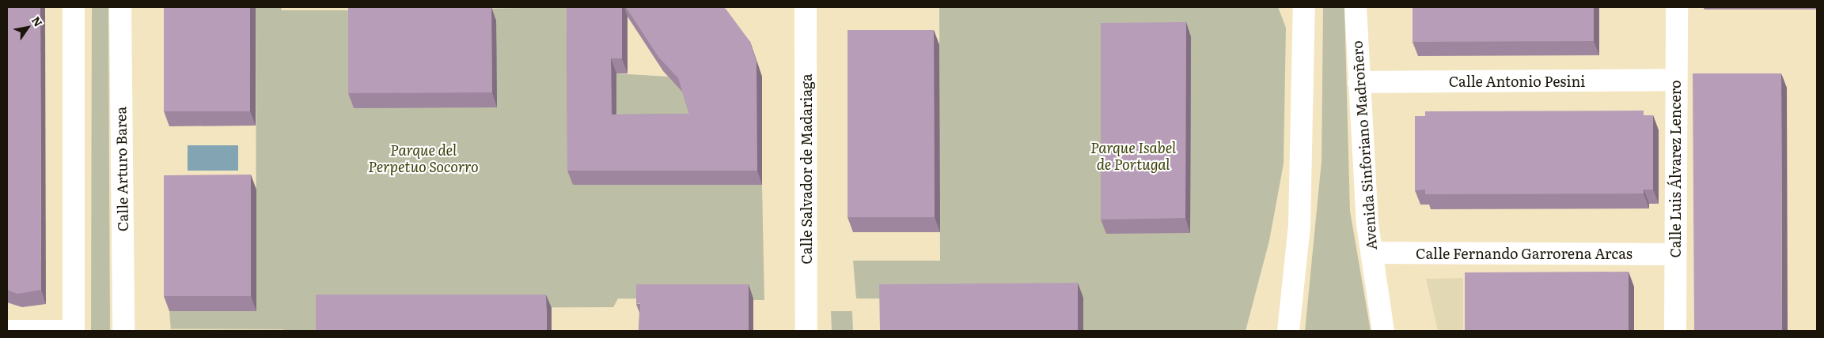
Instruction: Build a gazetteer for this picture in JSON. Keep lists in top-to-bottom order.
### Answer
{
  "streets": {
    "street": [
      "Calle Antonio Pesini",
      "Avenida Sinforiano Madroñero",
      "Calle Arturo Barea",
      "Calle Salvador de Madariaga",
      "Calle Luis Álvarez Lencero",
      "Calle Fernando Garrorena Arcas"
    ]
  },
  "crossings": [
    ["Calle Antonio Pesini", "Avenida Sinforiano Madroñero"],
    ["Calle Antonio Pesini", "Calle Luis Álvarez Lencero"],
    ["Avenida Sinforiano Madroñero", "Calle Fernando Garrorena Arcas"],
    ["Calle Luis Álvarez Lencero", "Calle Fernando Garrorena Arcas"]
  ],
  "parks": ["Parque Isabel de Portugal", "Parque del Perpetuo Socorro"],
  "north": "top right"
}
